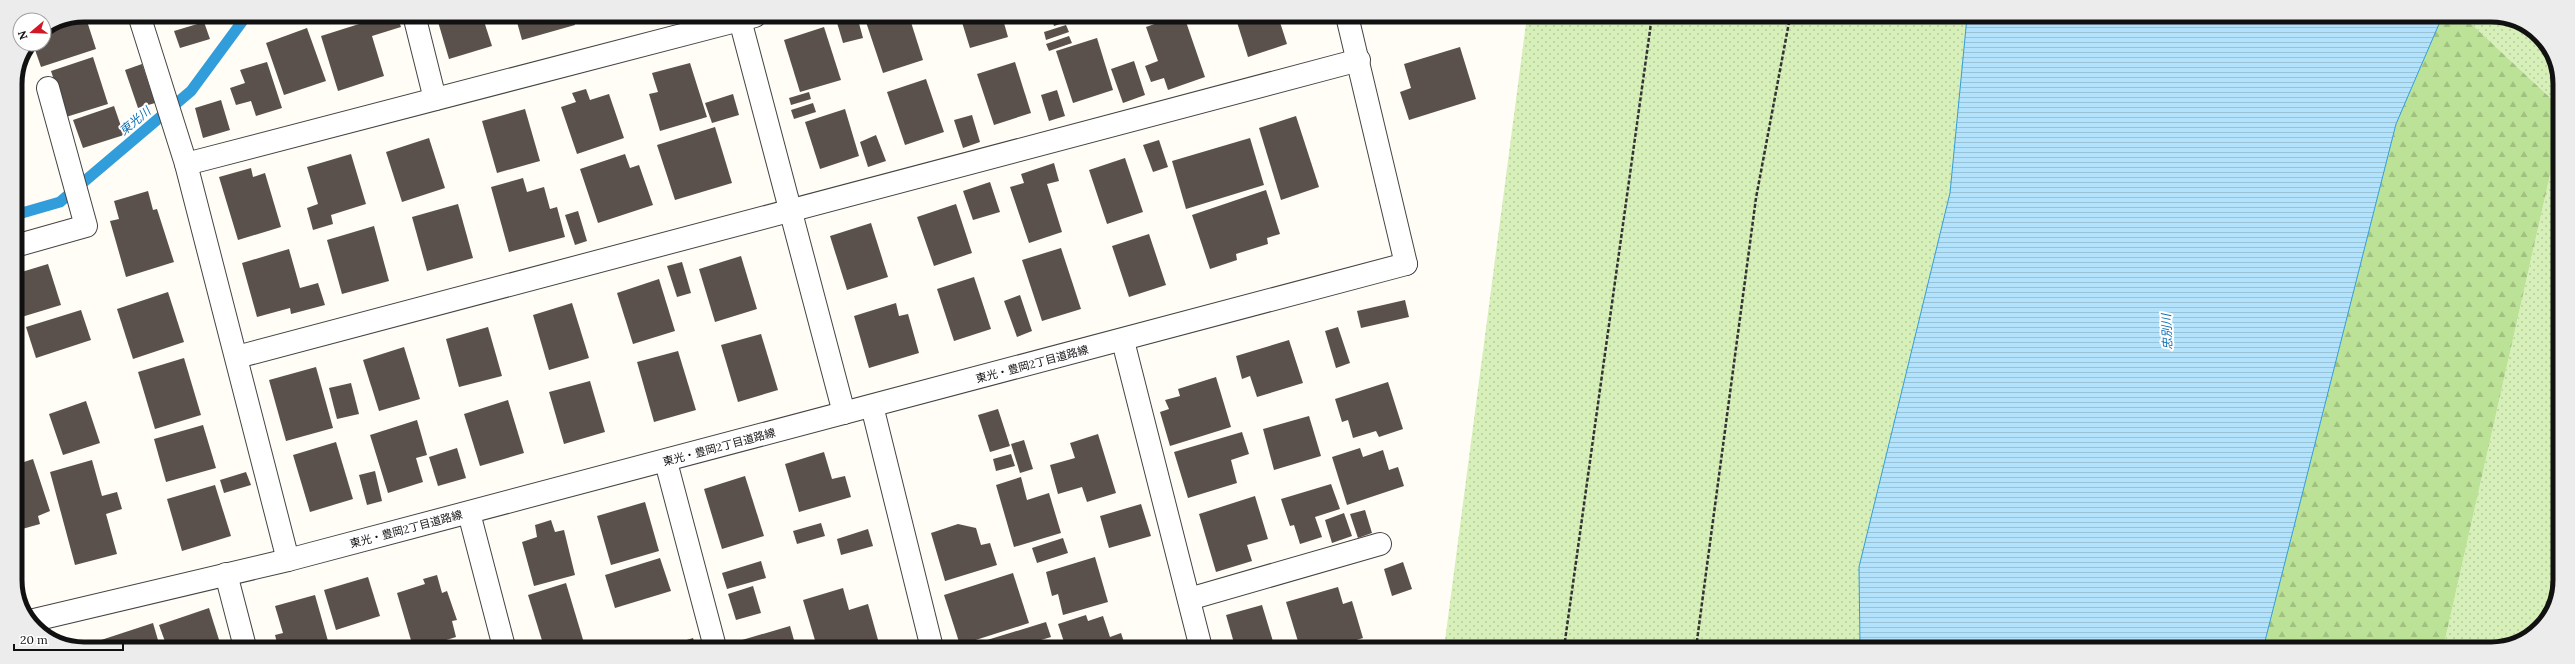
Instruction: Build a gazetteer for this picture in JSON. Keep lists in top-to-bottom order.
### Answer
{
  "streets": {
    "street": ["東光・豊岡2丁目道路線"]
  },
  "water": ["東光川", "忠別川"],
  "scale_bar": "20 m",
  "north": "left"
}
